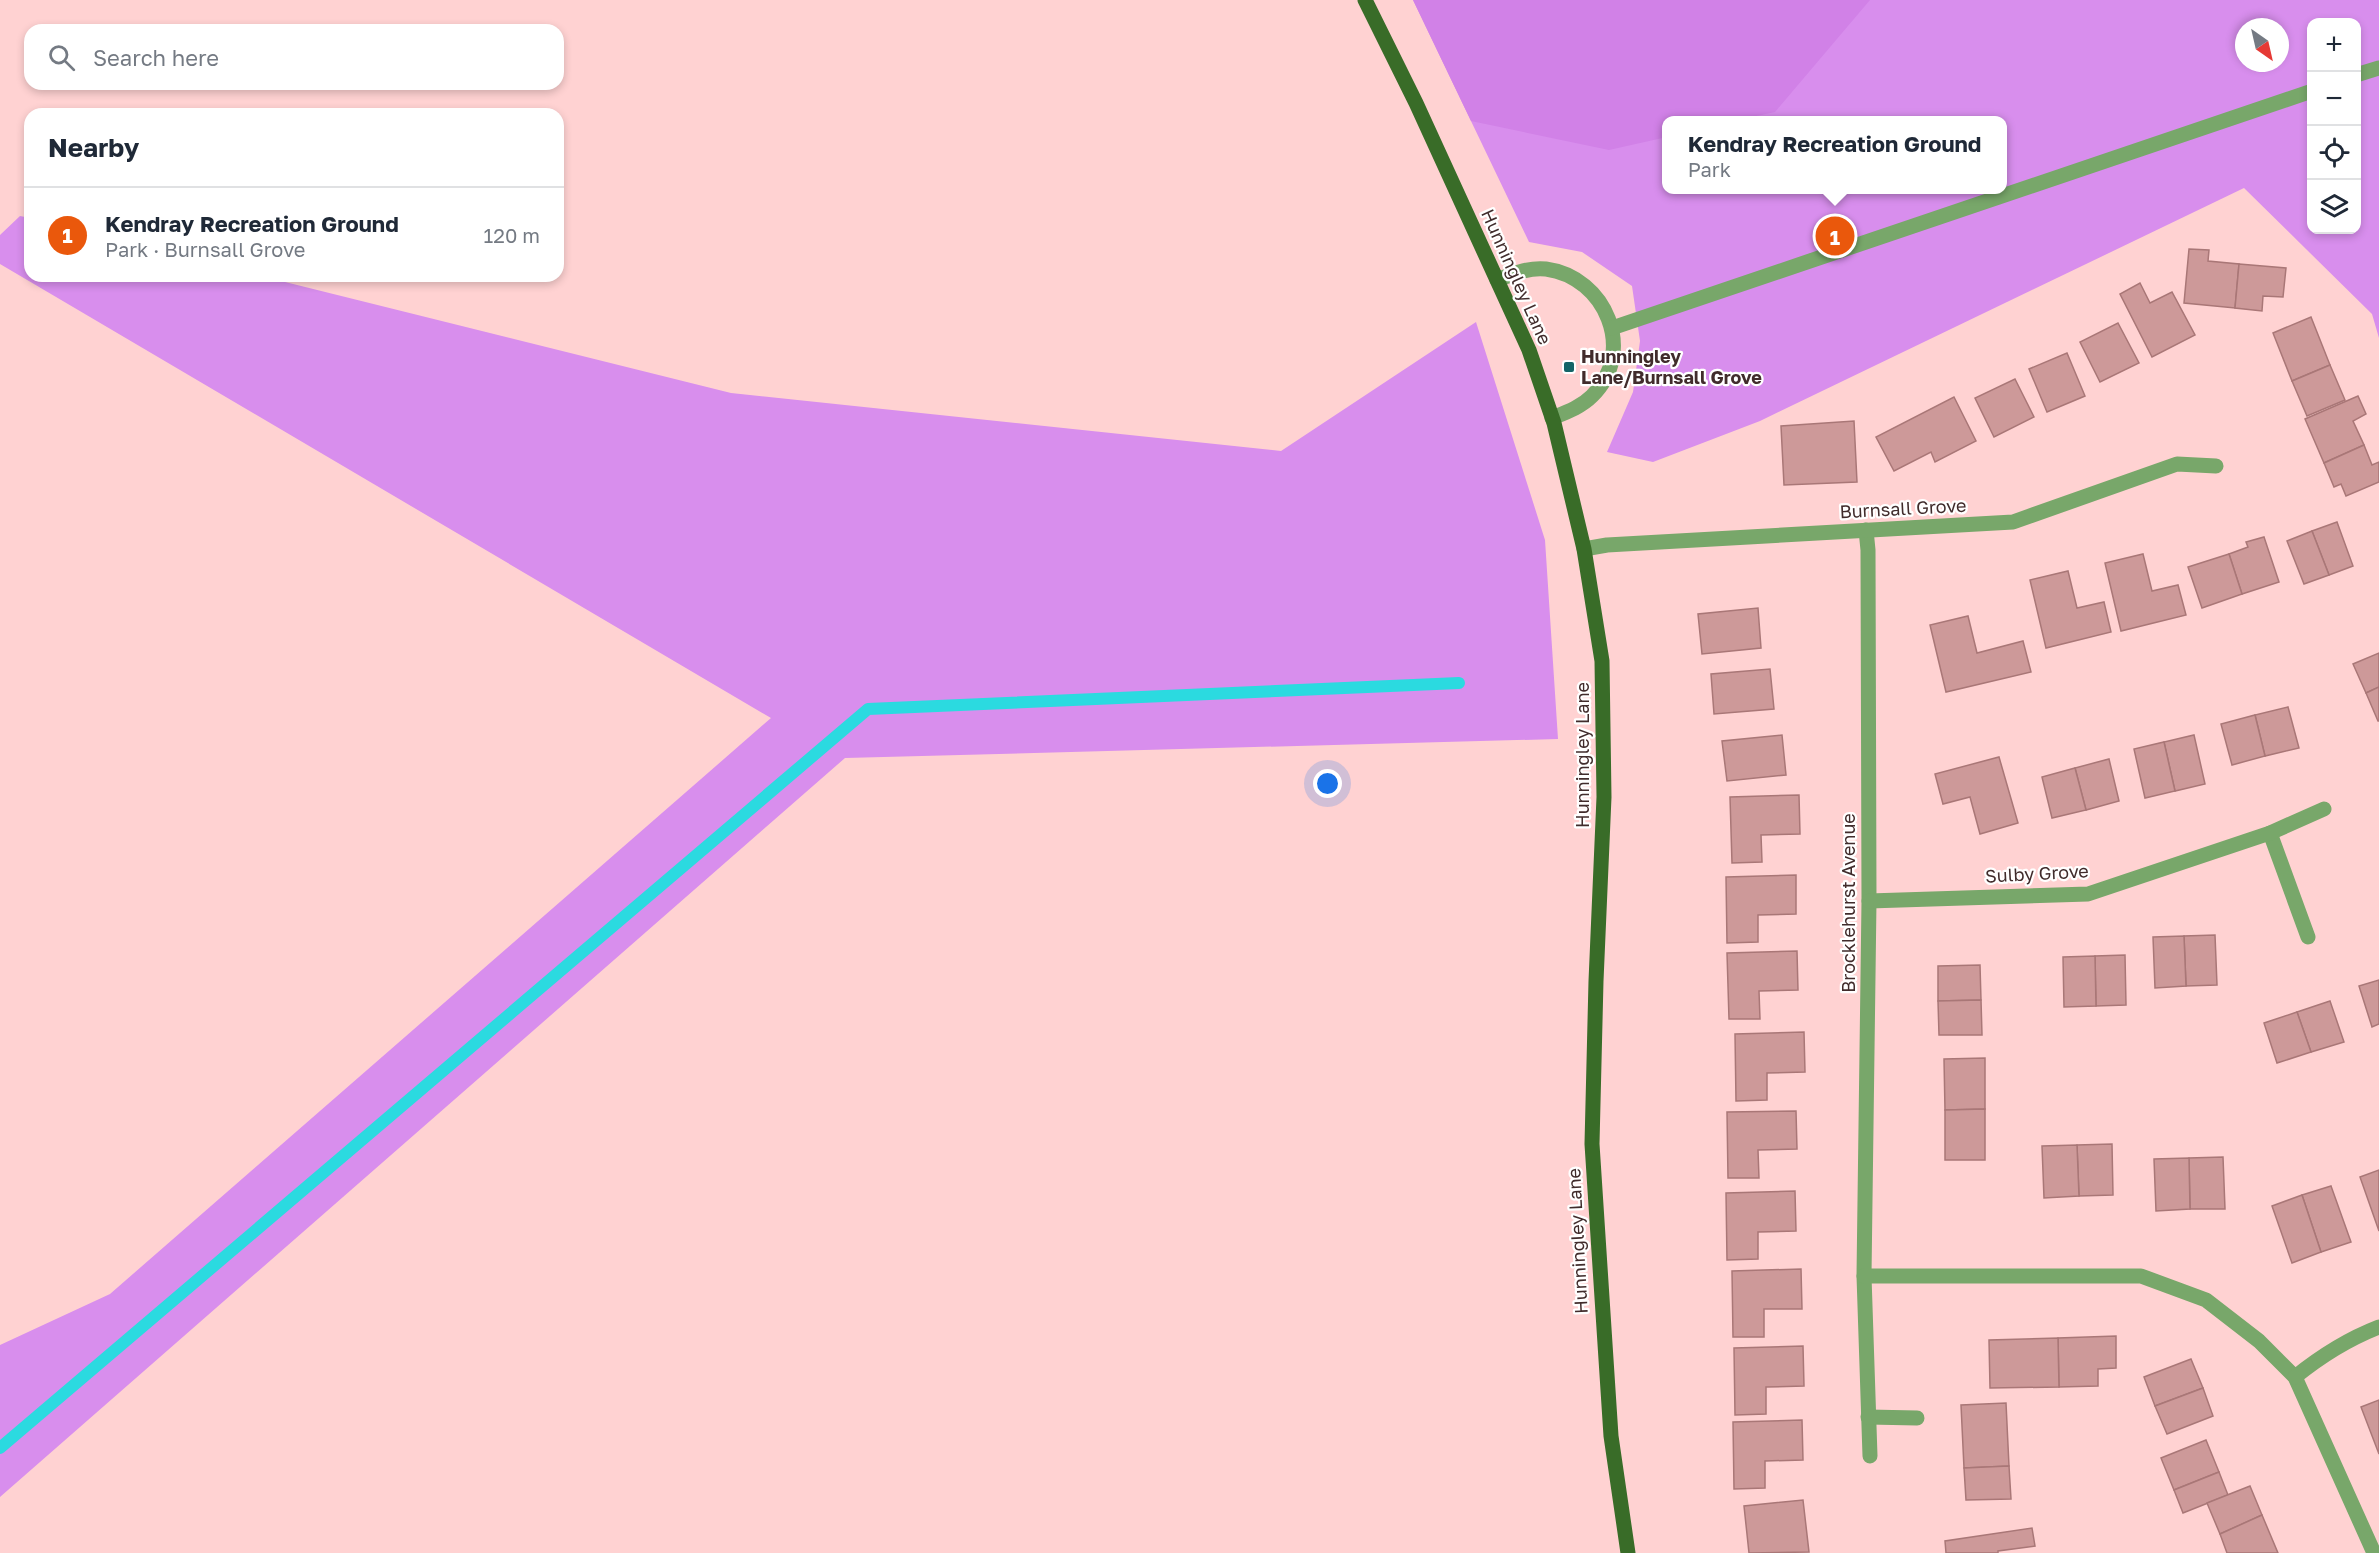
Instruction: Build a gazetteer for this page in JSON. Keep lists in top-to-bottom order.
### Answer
{
  "streets": {
    "main road": ["Hunningley Lane"],
    "street": ["Burnsall Grove", "Sulby Grove", "Brocklehurst Avenue"]
  },
  "crossings": [
    ["Hunningley Lane", "Burnsall Grove"],
    ["Burnsall Grove", "Brocklehurst Avenue"],
    ["Sulby Grove", "Brocklehurst Avenue"]
  ],
  "places": {
    "transit": ["Hunningley Lane/Burnsall Grove"]
  },
  "north": "bottom right",
  "page": {
    "map_buttons": ["+", "−"],
    "search": "Search here",
    "heading": "Nearby",
    "popup": ["Kendray Recreation Ground", "Park"],
    "list": [
      {
        "mark": "1",
        "name": "Kendray Recreation Ground",
        "note": "Park · Burnsall Grove",
        "value": "120 m"
      }
    ],
    "pins": "1"
  }
}
